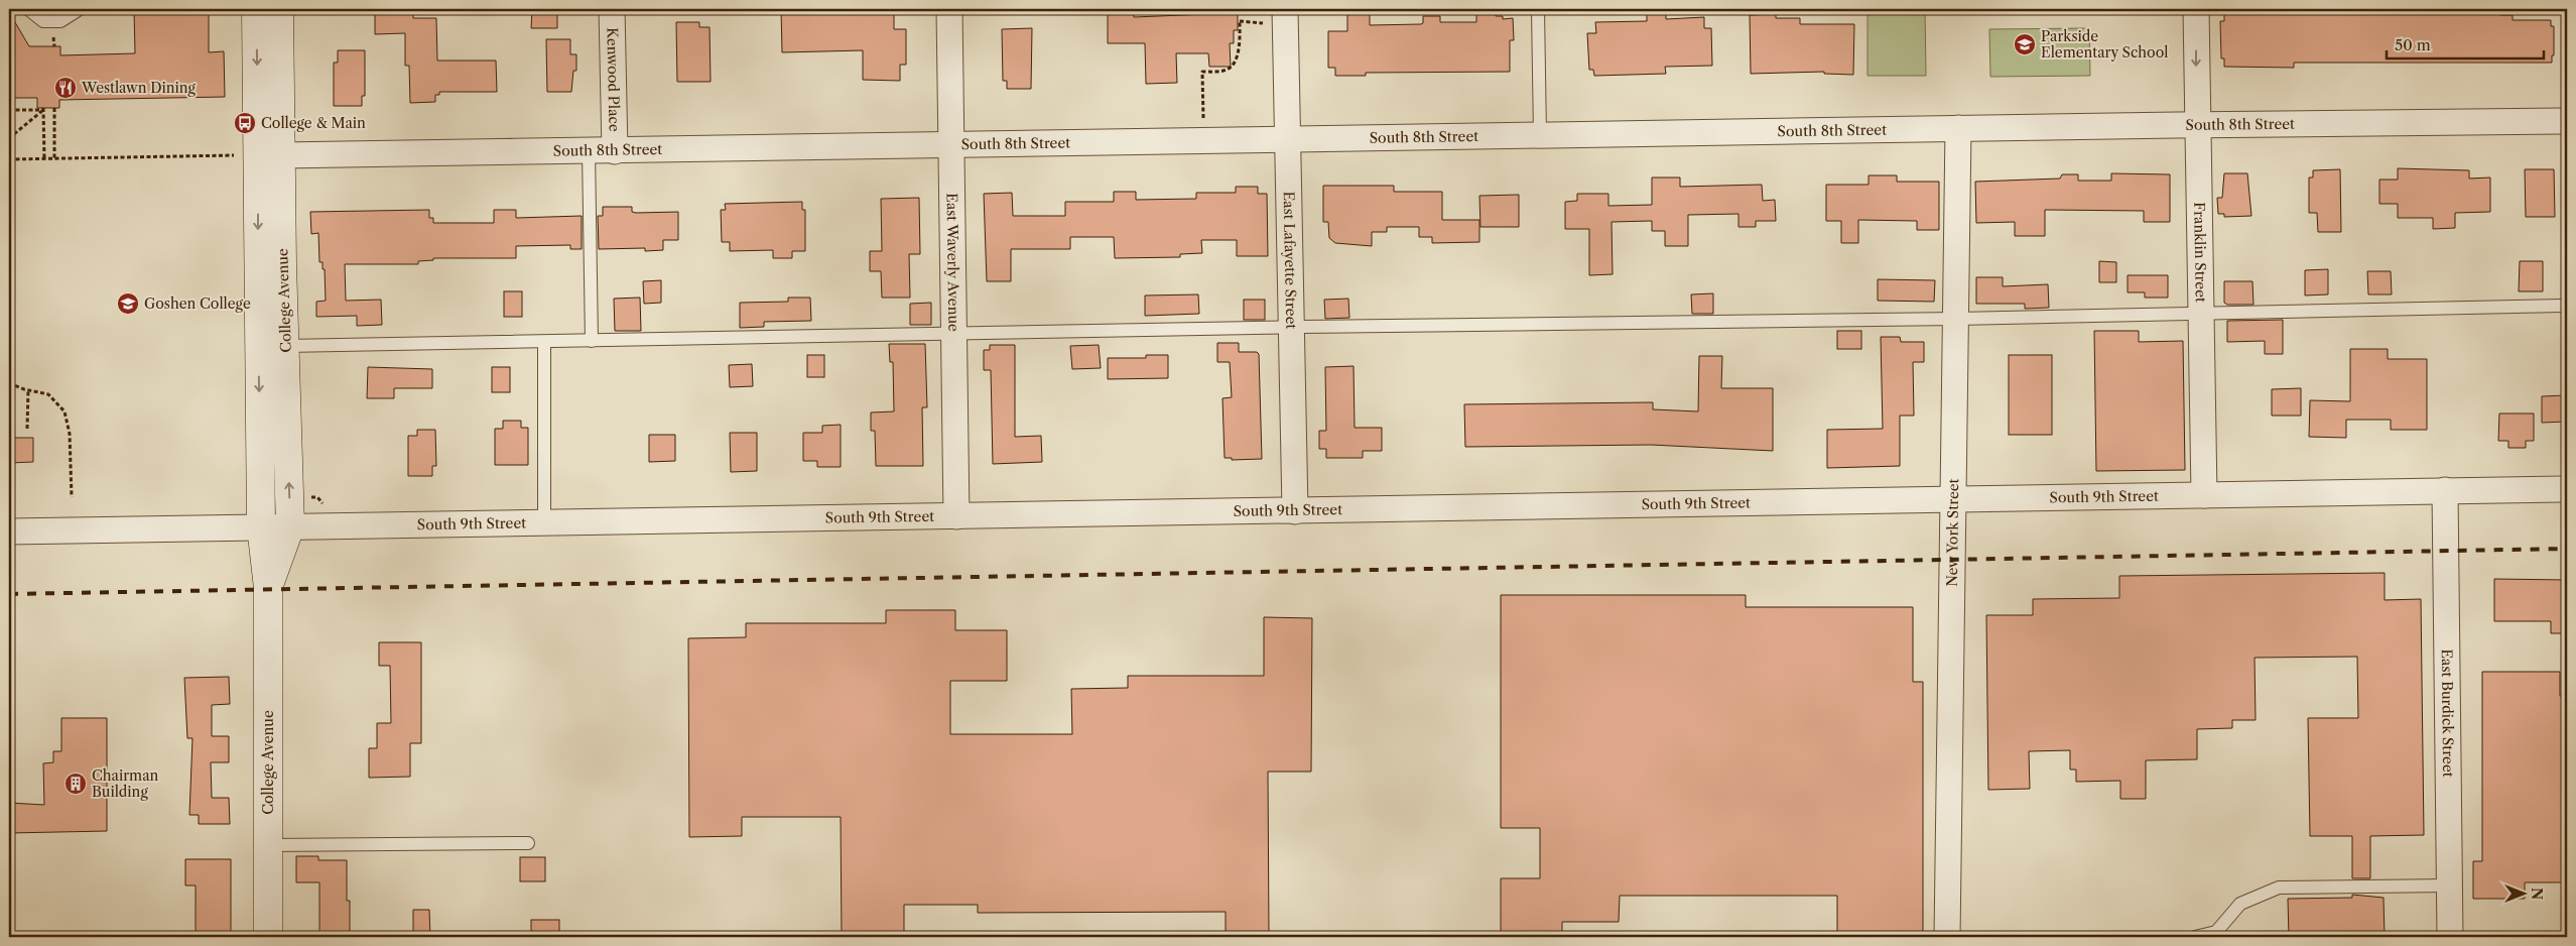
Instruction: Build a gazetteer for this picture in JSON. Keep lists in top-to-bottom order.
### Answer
{
  "streets": {
    "main road": ["College Avenue"],
    "street": [
      "Kenwood Place",
      "South 8th Street",
      "Franklin Street",
      "East Lafayette Street",
      "East Waverly Avenue",
      "South 9th Street",
      "New York Street",
      "East Burdick Street"
    ]
  },
  "crossings": [
    ["Kenwood Place", "South 8th Street"],
    ["South 8th Street", "Franklin Street"],
    ["South 8th Street", "East Lafayette Street"],
    ["South 8th Street", "East Waverly Avenue"],
    ["South 8th Street", "College Avenue"],
    ["South 8th Street", "New York Street"],
    ["Franklin Street", "South 9th Street"],
    ["East Lafayette Street", "South 9th Street"],
    ["East Waverly Avenue", "South 9th Street"],
    ["College Avenue", "South 9th Street"],
    ["South 9th Street", "New York Street"],
    ["South 9th Street", "East Burdick Street"]
  ],
  "places": {
    "school or university": ["Parkside Elementary School", "Goshen College"],
    "restaurant": ["Westlawn Dining"],
    "bus stop": ["College & Main"],
    "building": ["Chairman Building"]
  },
  "scale_bar": "50 m",
  "north": "right"
}
